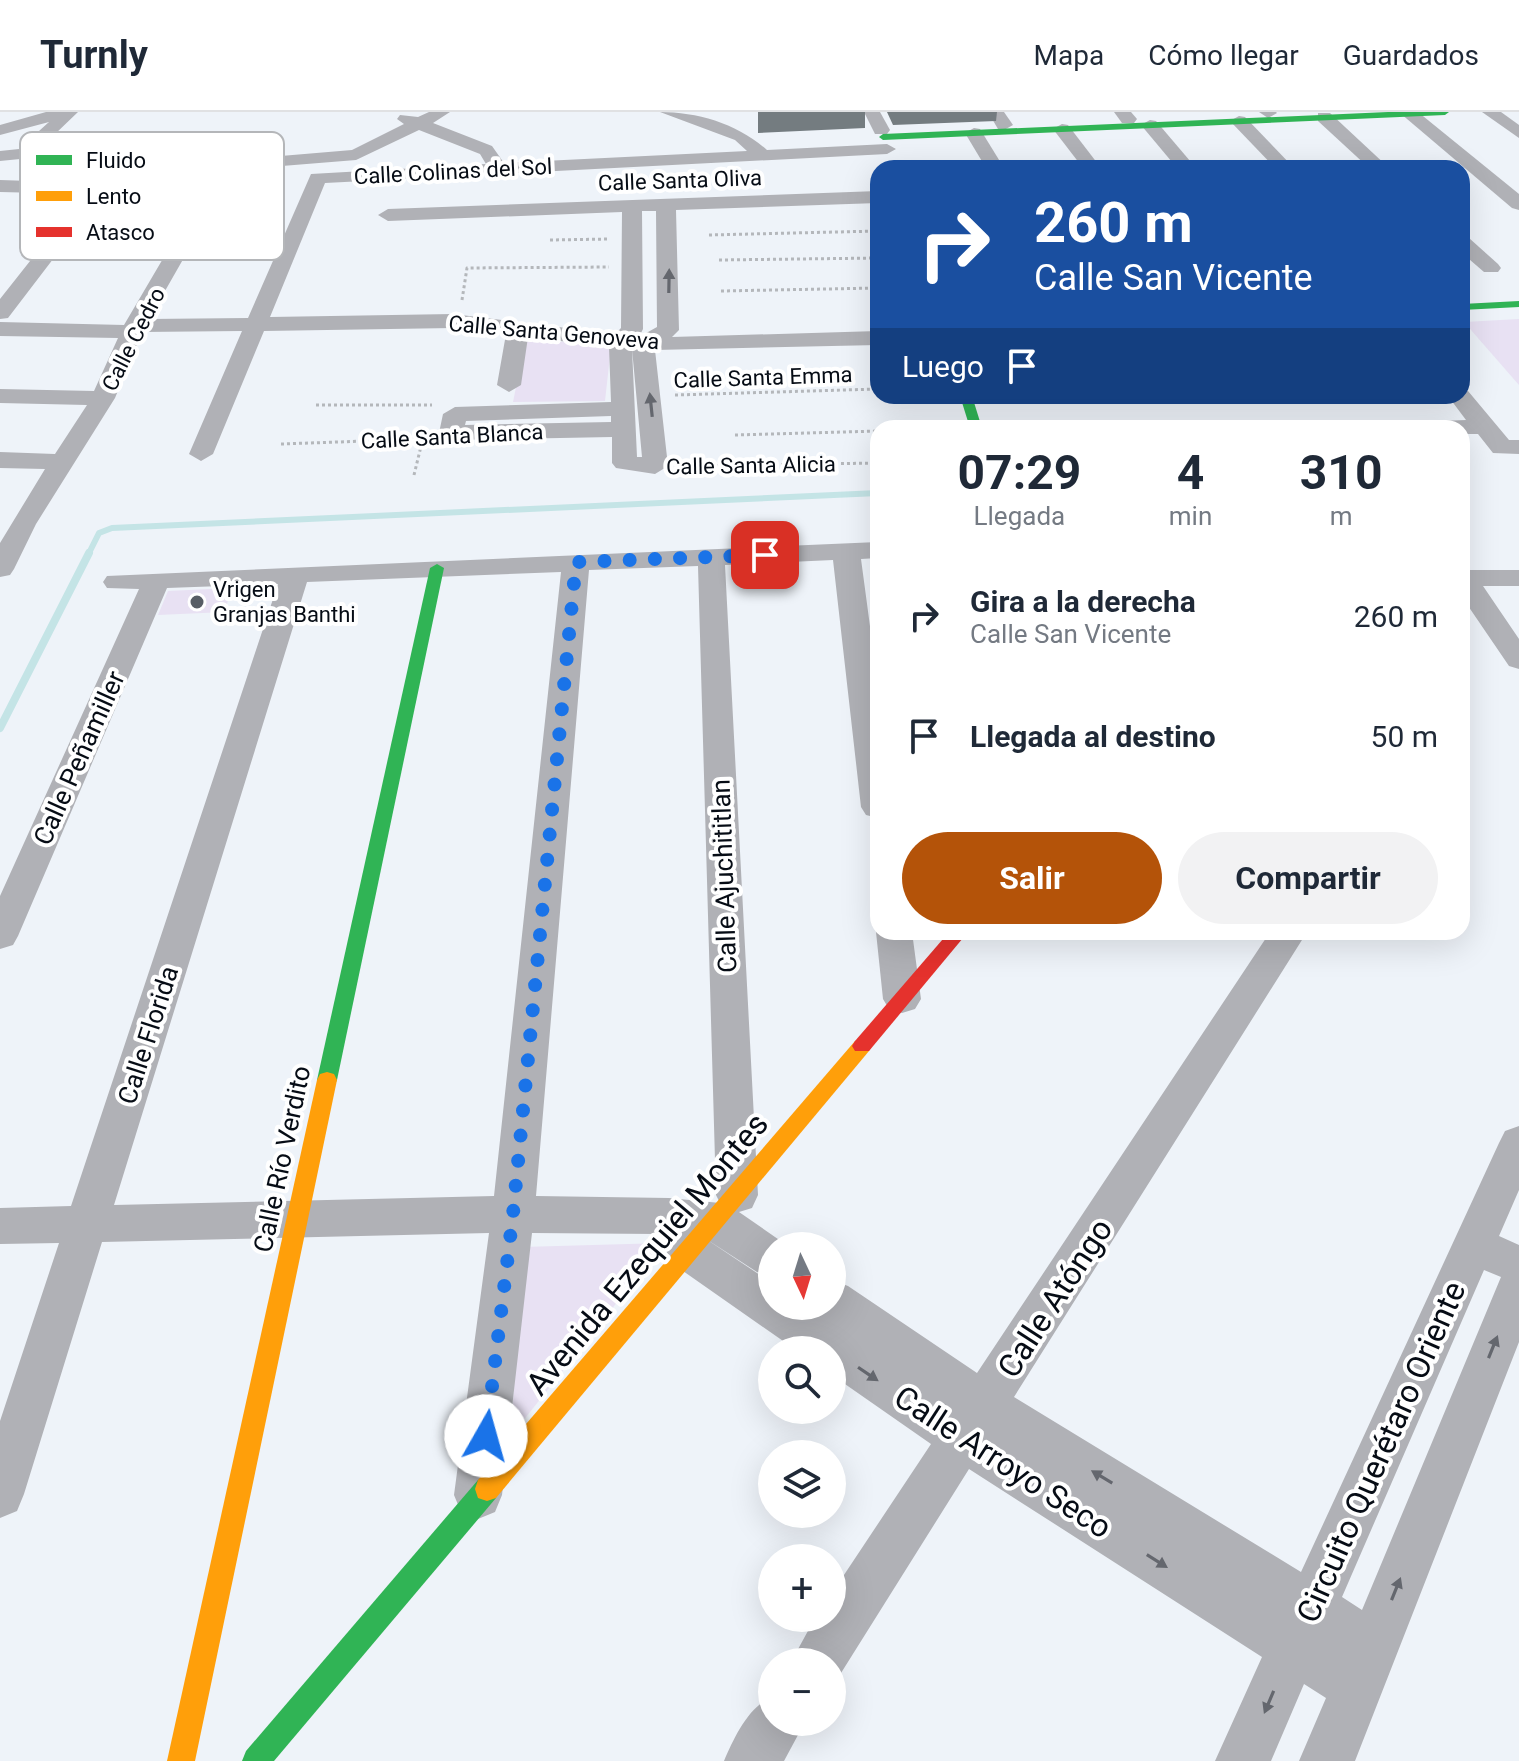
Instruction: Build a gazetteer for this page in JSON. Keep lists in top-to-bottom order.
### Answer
{
  "streets": {
    "street": [
      "Calle Colinas del Sol",
      "Calle Santa Oliva",
      "Calle Santa Genoveva",
      "Calle Cedro",
      "Calle Santa Blanca",
      "Calle Santa Alicia",
      "Calle Peñamiller",
      "Calle Ajuchititlan",
      "Calle Florida",
      "Calle Río Verdito",
      "Avenida Ezequiel Montes",
      "Calle Atóngo",
      "Circuito Querétaro Oriente",
      "Calle Arroyo Seco"
    ],
    "path": ["Calle Santa Emma"]
  },
  "crossings": [
    ["Calle Colinas del Sol", "Calle Santa Genoveva"],
    ["Calle Santa Genoveva", "Calle Cedro"],
    ["Calle Santa Blanca", "Calle Santa Alicia"],
    ["Calle Ajuchititlan", "Avenida Ezequiel Montes"],
    ["Calle Ajuchititlan", "Calle Arroyo Seco"],
    ["Avenida Ezequiel Montes", "Calle Arroyo Seco"],
    ["Calle Atóngo", "Calle Arroyo Seco"],
    ["Circuito Querétaro Oriente", "Calle Arroyo Seco"]
  ],
  "places": ["Vrigen Granjas Banthi"],
  "legend": ["Fluido", "Lento", "Atasco"],
  "north": "bottom",
  "page": {
    "header": "Turnly",
    "nav": ["Mapa", "Cómo llegar", "Guardados"],
    "turn": ["260 m", "Calle San Vicente"],
    "then": "Luego",
    "eta": [
      "07:29",
      "Llegada",
      "4",
      "min",
      "310",
      "m"
    ],
    "list": [
      {
        "name": "Gira a la derecha",
        "note": "Calle San Vicente",
        "value": "260 m"
      },
      {
        "name": "Llegada al destino",
        "value": "50 m"
      }
    ],
    "buttons": ["Salir", "Compartir"],
    "map_buttons": ["+", "−"]
  }
}
